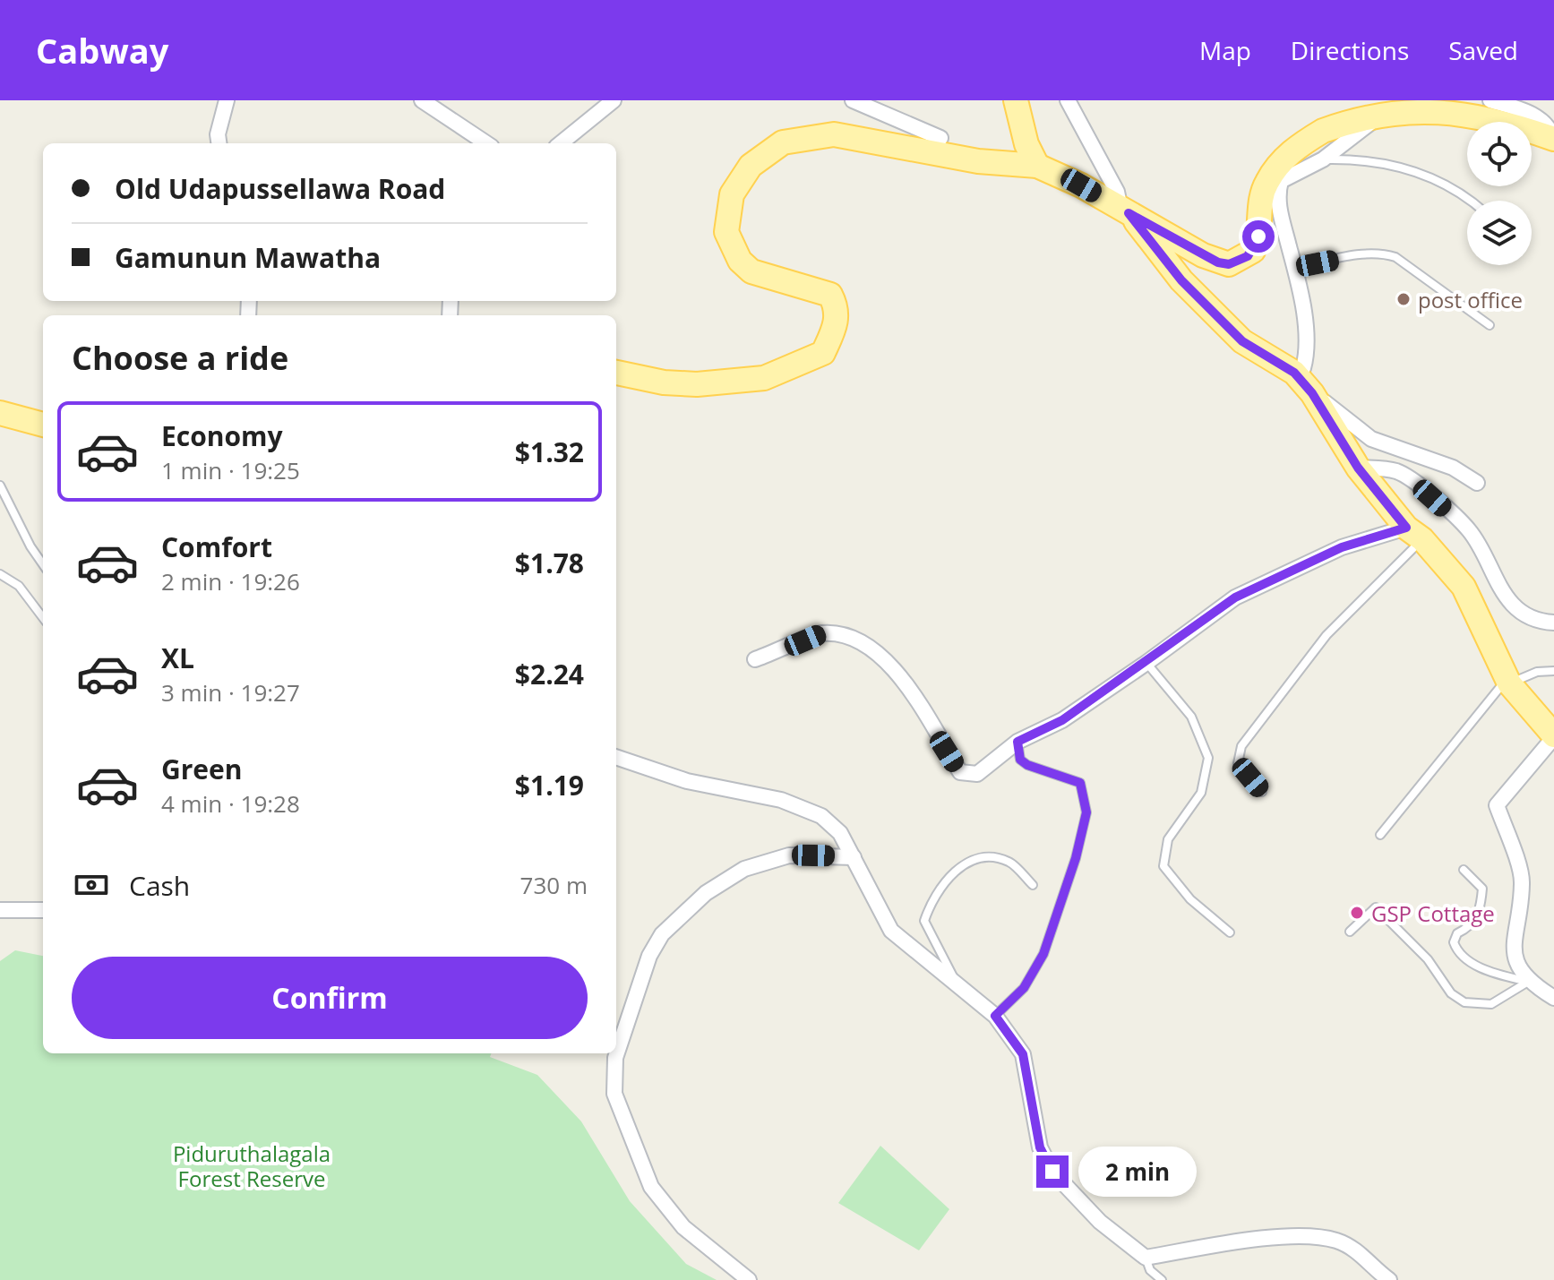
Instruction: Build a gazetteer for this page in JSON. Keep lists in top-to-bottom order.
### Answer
{
  "parks": ["Piduruthalagala Forest Reserve"],
  "places": ["post office", "GSP Cottage"],
  "page": {
    "header": "Cabway",
    "nav": ["Map", "Directions", "Saved"],
    "banner": ["Old Udapussellawa Road", "Gamunun Mawatha"],
    "heading": "Choose a ride",
    "list": [
      {
        "name": "Economy",
        "note": "1 min · 19:25",
        "value": "$1.32"
      },
      {
        "name": "Comfort",
        "note": "2 min · 19:26",
        "value": "$1.78"
      },
      {
        "name": "XL",
        "note": "3 min · 19:27",
        "value": "$2.24"
      },
      {
        "name": "Green",
        "note": "4 min · 19:28",
        "value": "$1.19"
      }
    ],
    "pay": ["Cash", "730 m"],
    "buttons": "Confirm",
    "bubble": "2 min"
  }
}
